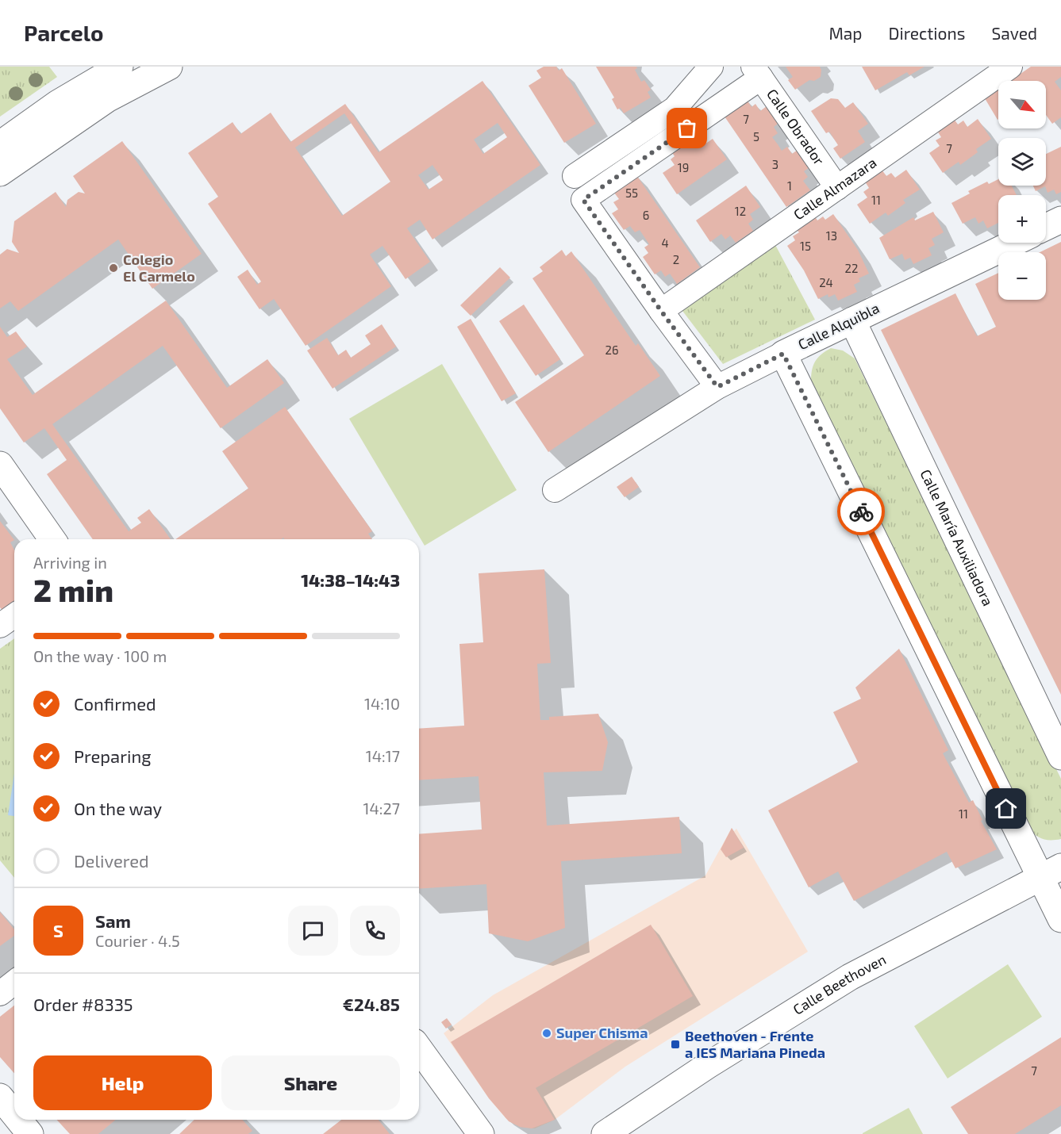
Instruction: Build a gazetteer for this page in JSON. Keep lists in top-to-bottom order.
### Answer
{
  "streets": {
    "street": [
      "Calle Obrador",
      "Calle Almazara",
      "Calle Alquibla",
      "Calle María Auxiliadora",
      "Calle Beethoven"
    ]
  },
  "crossings": [
    ["Calle Obrador", "Calle Almazara"],
    ["Calle Alquibla", "Calle María Auxiliadora"]
  ],
  "places": {
    "other": ["Colegio El Carmelo", "Super Chisma"],
    "transit": ["Beethoven - Frente a IES Mariana Pineda"]
  },
  "house_numbers": [
    "7",
    "5",
    "7",
    "3",
    "19",
    "1",
    "55",
    "11",
    "12",
    "6",
    "13",
    "4",
    "15",
    "2",
    "22",
    "24",
    "26",
    "11",
    "7"
  ],
  "north": "bottom right",
  "page": {
    "header": "Parcelo",
    "nav": ["Map", "Directions", "Saved"],
    "map_buttons": ["+", "−"],
    "heading": ["2 min", "Arriving in", "14:38–14:43"],
    "panel": [
      "Sam",
      "Courier · 4.5",
      "Order #8335",
      "€24.85"
    ],
    "bar": "On the way · 100 m",
    "list": [
      ["Confirmed", "14:10"],
      ["Preparing", "14:17"],
      ["On the way", "14:27"],
      "Delivered"
    ],
    "round": "S",
    "buttons": ["Help", "Share"]
  }
}
